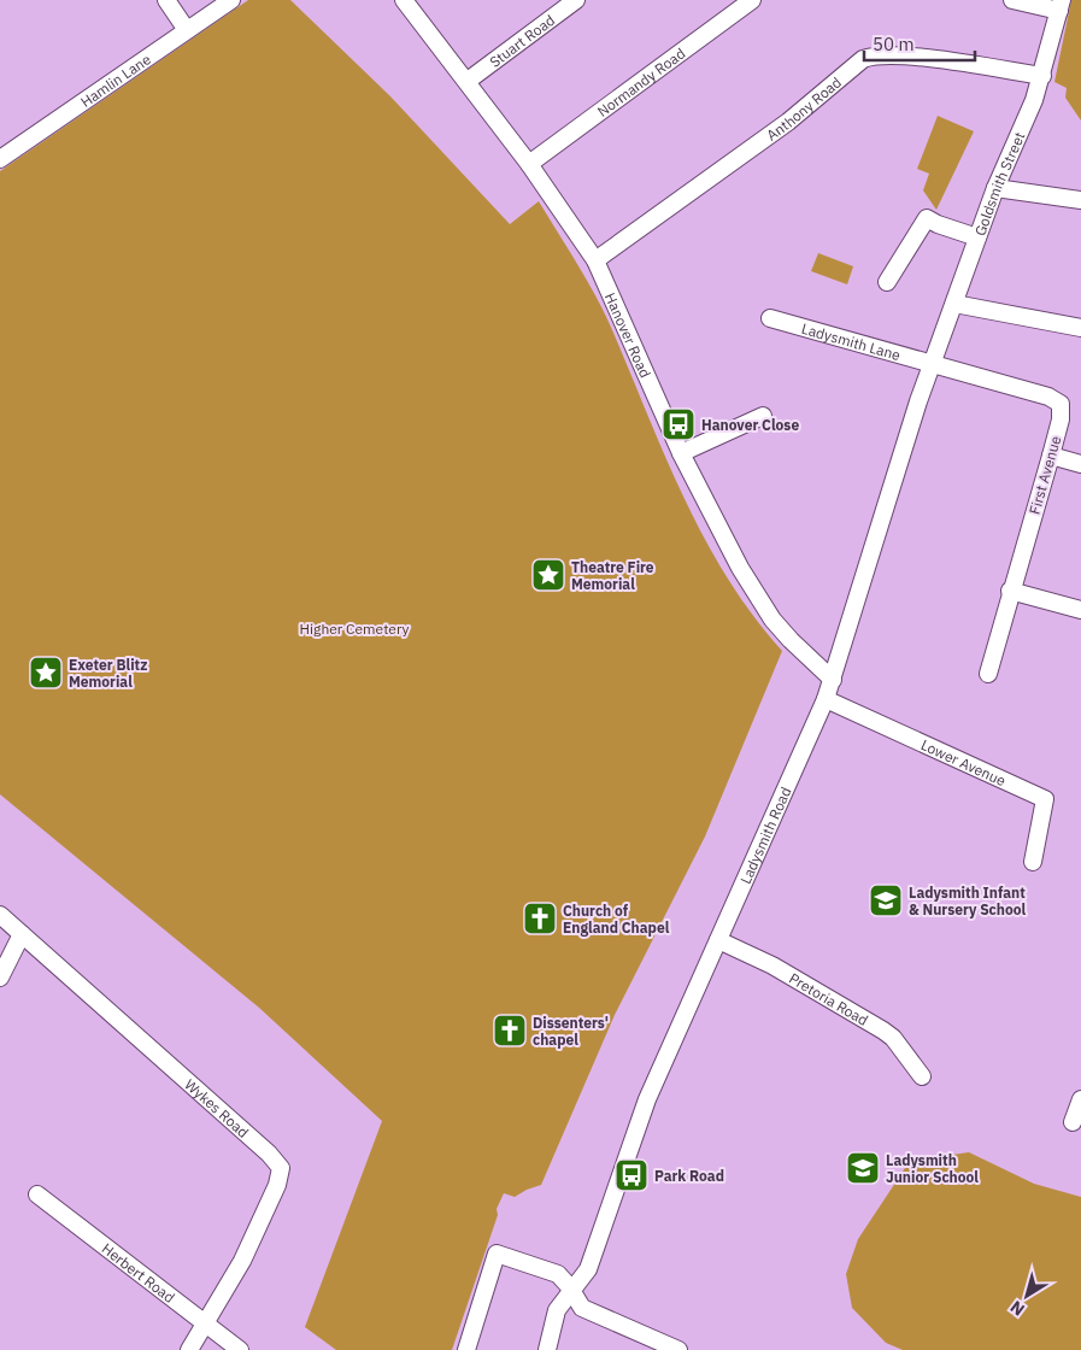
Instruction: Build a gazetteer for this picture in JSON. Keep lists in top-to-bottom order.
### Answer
{
  "streets": {
    "street": [
      "Stuart Road",
      "Hamlin Lane",
      "Normandy Road",
      "Anthony Road",
      "Goldsmith Street",
      "Hanover Road",
      "Ladysmith Lane",
      "First Avenue",
      "Lower Avenue",
      "Ladysmith Road",
      "Pretoria Road",
      "Wykes Road",
      "Herbert Road"
    ]
  },
  "crossings": [
    ["Stuart Road", "Hanover Road"],
    ["Normandy Road", "Hanover Road"],
    ["Anthony Road", "Goldsmith Street"],
    ["Anthony Road", "Hanover Road"],
    ["Goldsmith Street", "Ladysmith Lane"],
    ["Goldsmith Street", "First Avenue"],
    ["Goldsmith Street", "Ladysmith Road"],
    ["Hanover Road", "Ladysmith Road"],
    ["Ladysmith Lane", "First Avenue"],
    ["Ladysmith Lane", "Ladysmith Road"],
    ["First Avenue", "Ladysmith Road"],
    ["Lower Avenue", "Ladysmith Road"],
    ["Ladysmith Road", "Pretoria Road"],
    ["Wykes Road", "Herbert Road"]
  ],
  "parks": ["Higher Cemetery"],
  "places": {
    "bus stop": ["Hanover Close", "Park Road"],
    "place": ["Theatre Fire Memorial", "Exeter Blitz Memorial"],
    "school or university": ["Ladysmith Infant & Nursery School", "Ladysmith Junior School"],
    "church": ["Church of England Chapel", "Dissenters' chapel"]
  },
  "scale_bar": "50 m",
  "north": "bottom left"
}
